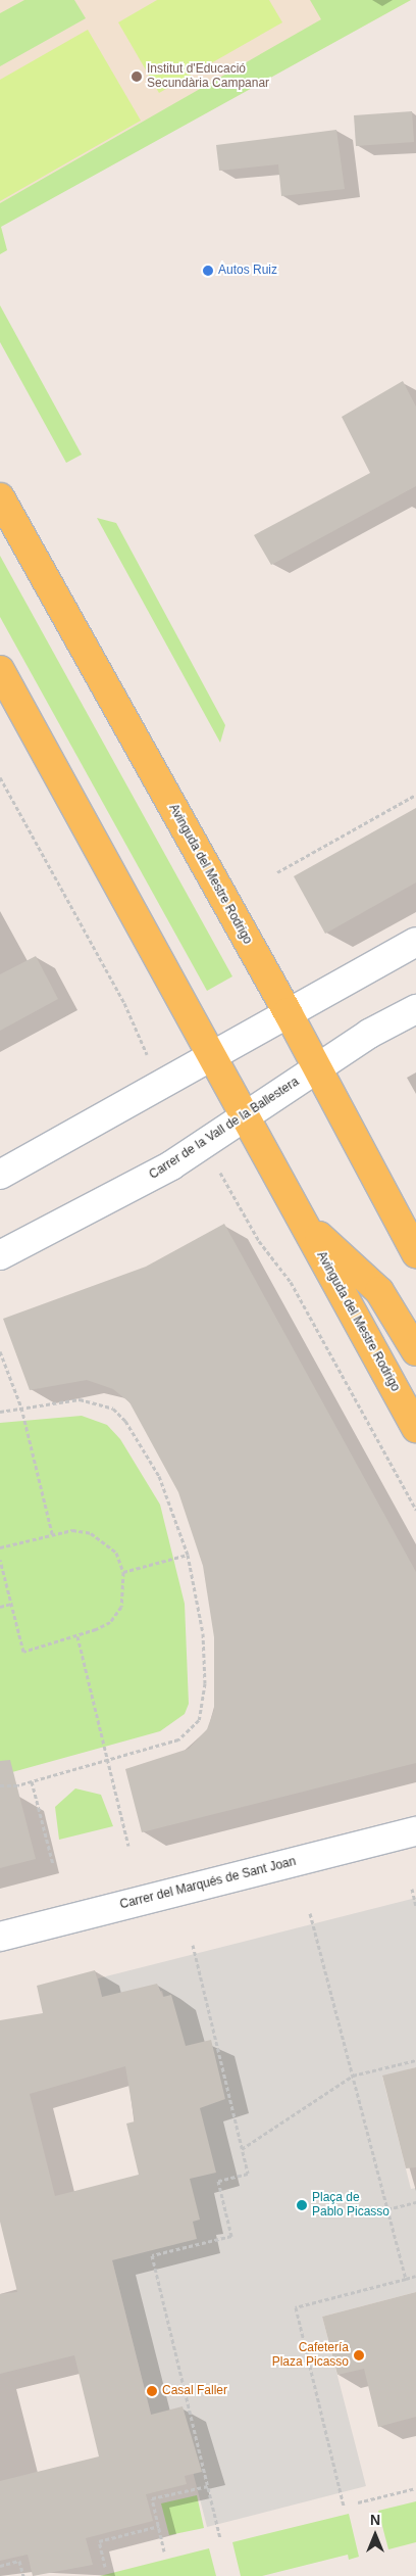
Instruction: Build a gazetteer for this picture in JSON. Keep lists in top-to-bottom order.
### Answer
{
  "streets": {
    "main road": ["Avinguda del Mestre Rodrigo"],
    "street": ["Carrer de la Vall de la Ballestera", "Carrer del Marqués de Sant Joan"]
  },
  "crossings": [
    ["Avinguda del Mestre Rodrigo", "Carrer de la Vall de la Ballestera"]
  ],
  "places": [
    "Institut d'Educació Secundària Campanar",
    "Autos Ruiz",
    "Plaça de Pablo Picasso",
    "Cafetería Plaza Picasso",
    "Casal Faller"
  ],
  "north": "top"
}
